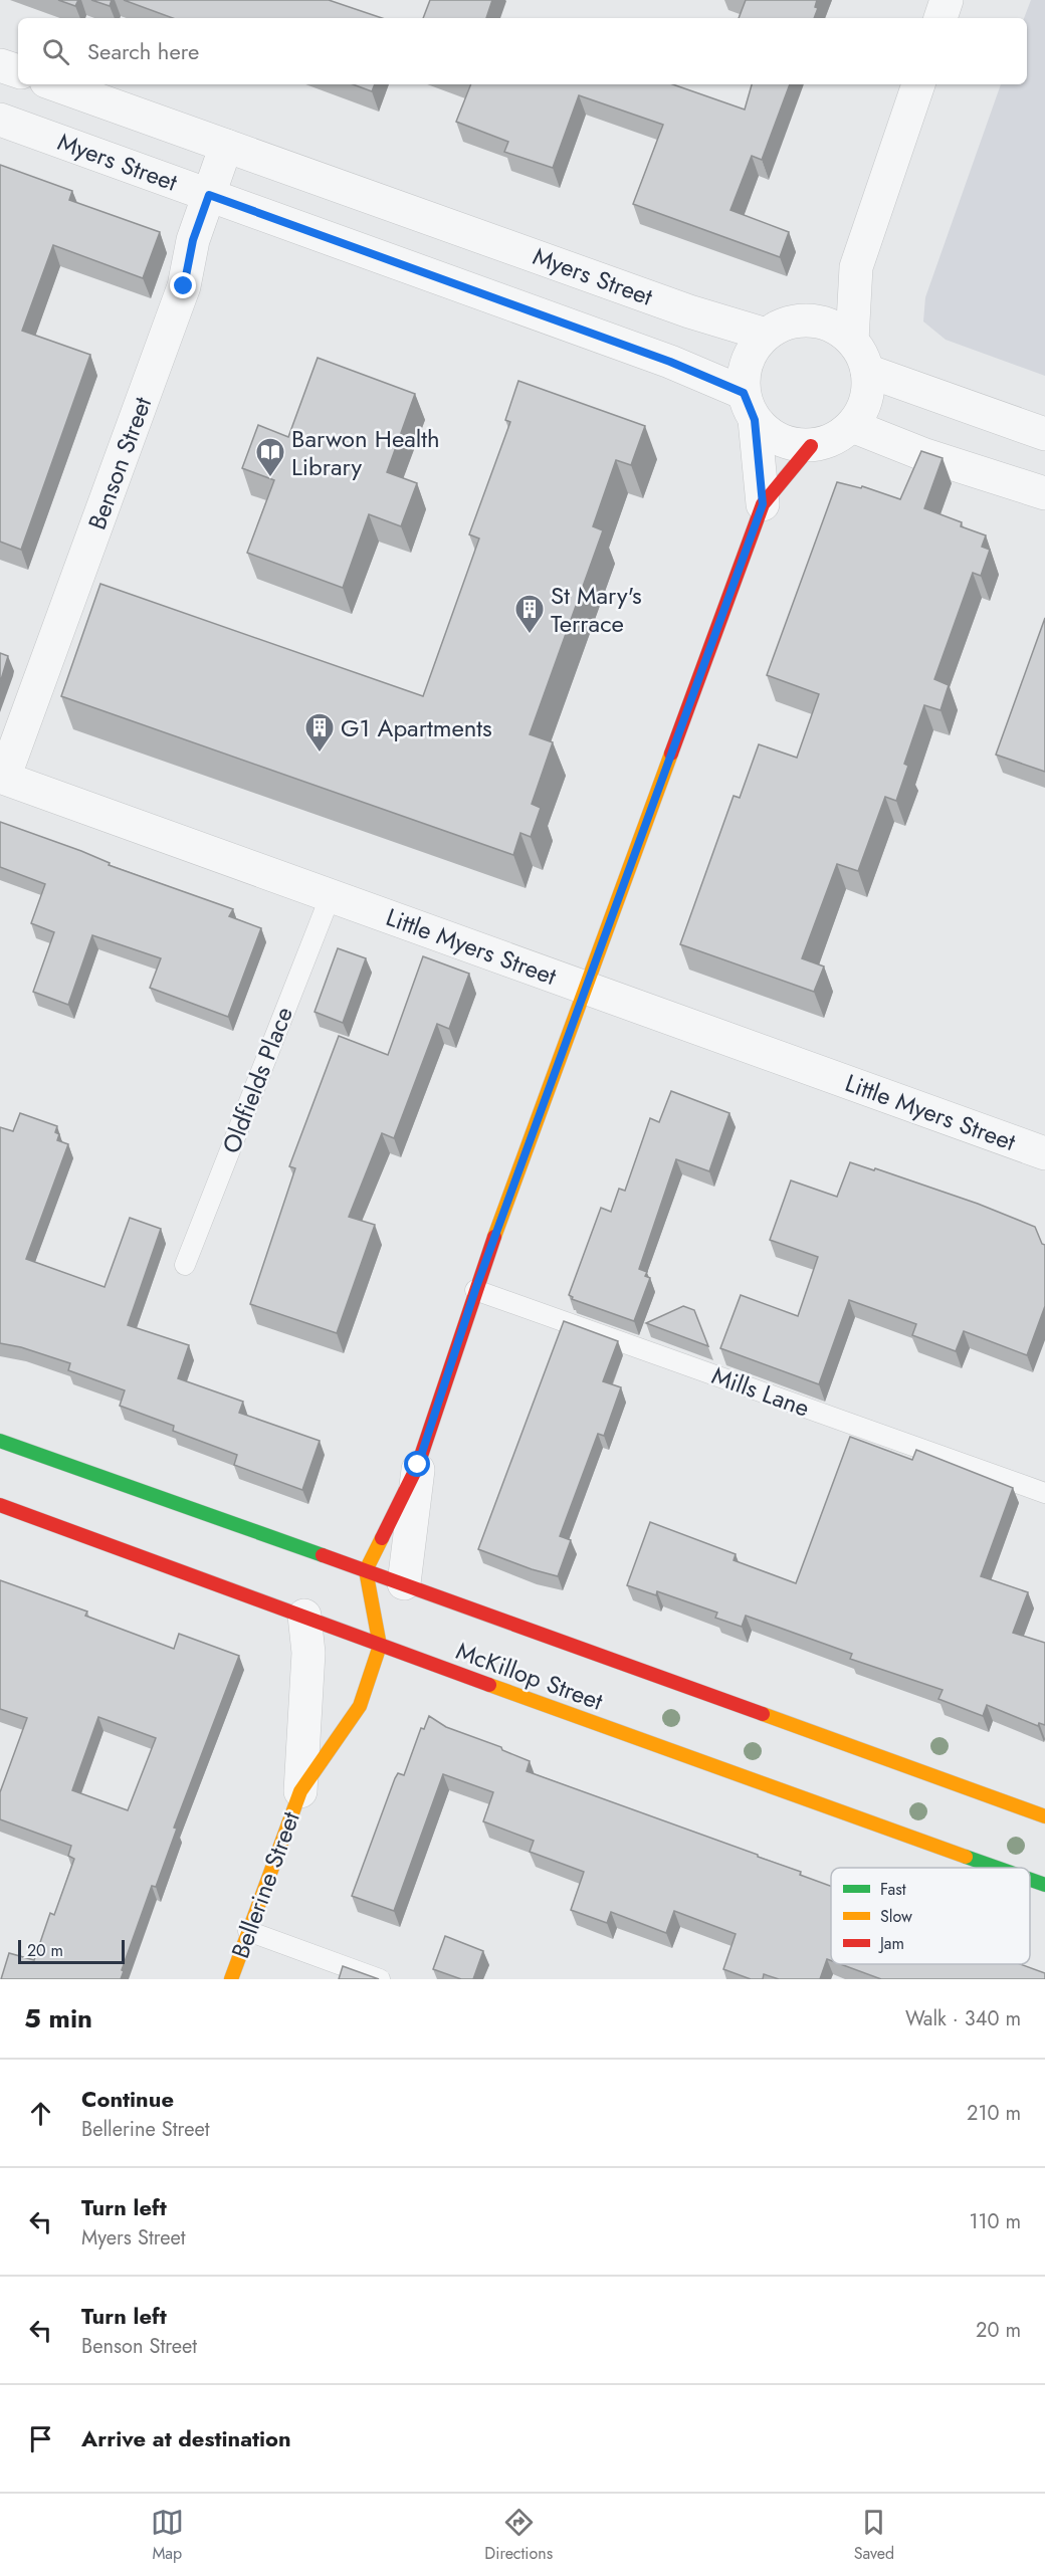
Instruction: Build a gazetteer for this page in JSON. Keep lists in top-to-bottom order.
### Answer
{
  "streets": {
    "main road": ["McKillop Street", "Bellerine Street"],
    "street": ["Myers Street", "Benson Street", "Little Myers Street"],
    "lane": ["Oldfields Place", "Mills Lane"]
  },
  "crossings": [
    ["Myers Street", "Benson Street"],
    ["Benson Street", "Little Myers Street"],
    ["Little Myers Street", "Oldfields Place"],
    ["McKillop Street", "Bellerine Street"]
  ],
  "places": {
    "library": ["Barwon Health Library"],
    "building": ["St Mary's Terrace", "G1 Apartments"]
  },
  "legend": ["Fast", "Slow", "Jam"],
  "scale_bar": "20 m",
  "page": {
    "search": "Search here",
    "scale": "20 m",
    "heading": ["5 min", "Walk · 340 m"],
    "list": [
      ["Continue", "Bellerine Street", "210 m"],
      ["Turn left", "Myers Street", "110 m"],
      ["Turn left", "Benson Street", "20 m"],
      "Arrive at destination"
    ],
    "nav": ["Map", "Directions", "Saved"]
  }
}
